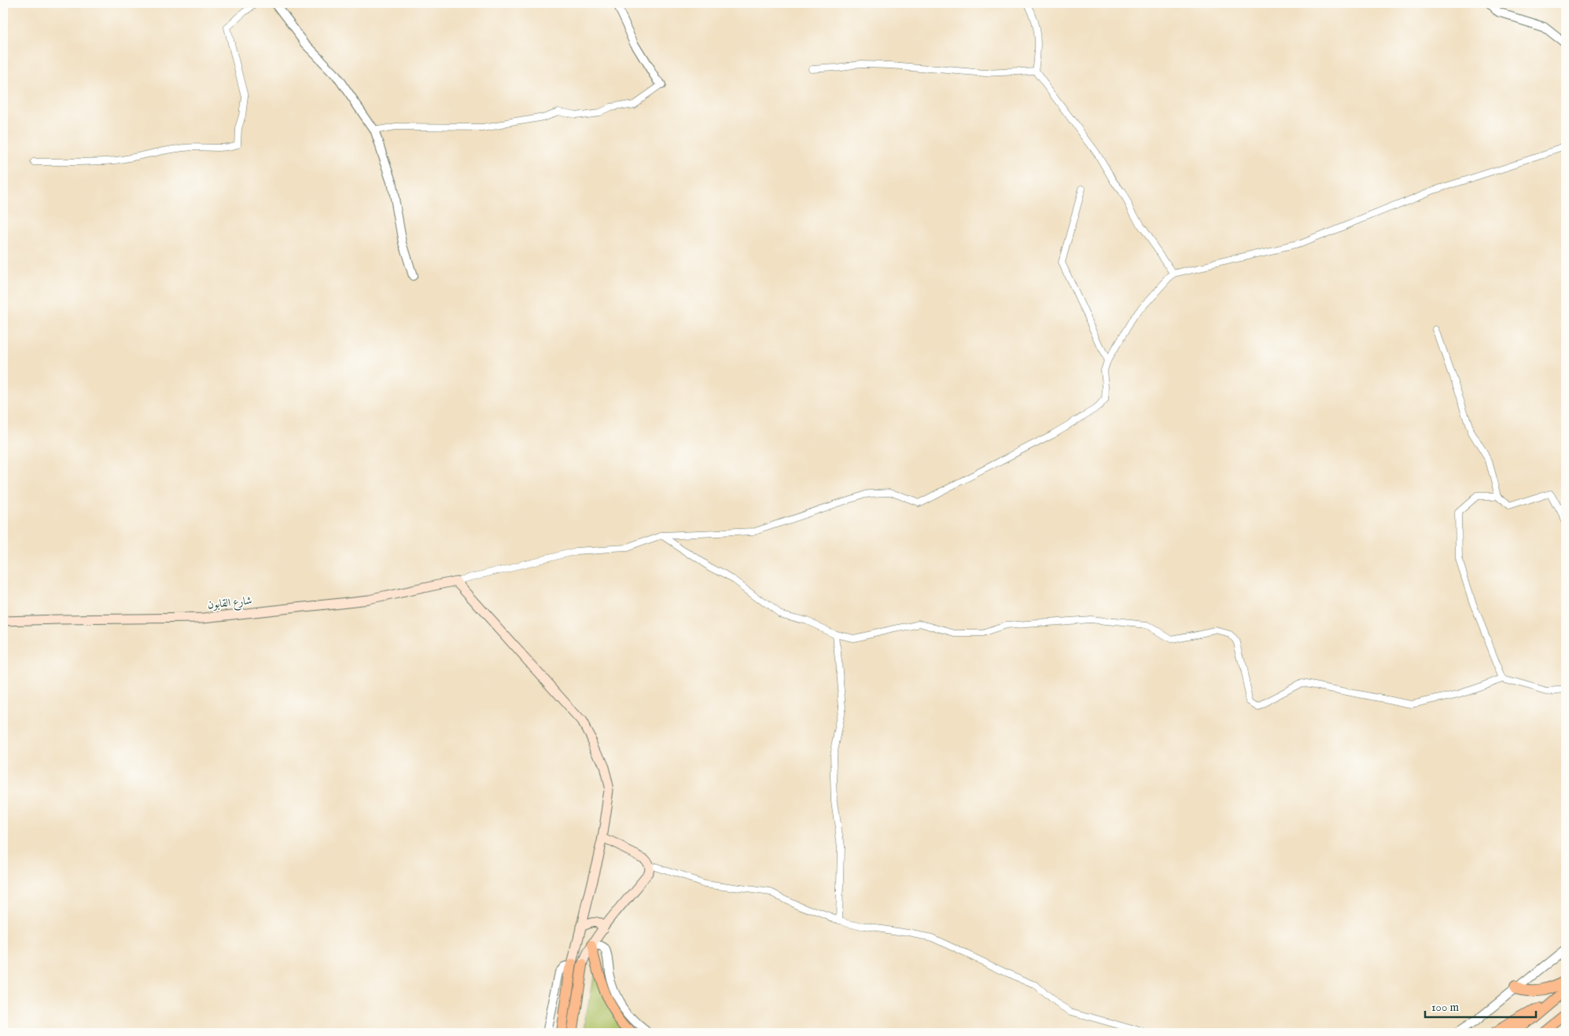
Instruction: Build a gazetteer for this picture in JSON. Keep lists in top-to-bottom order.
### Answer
{
  "streets": {
    "main road": ["شارع القابون"]
  },
  "scale_bar": "100 m"
}
